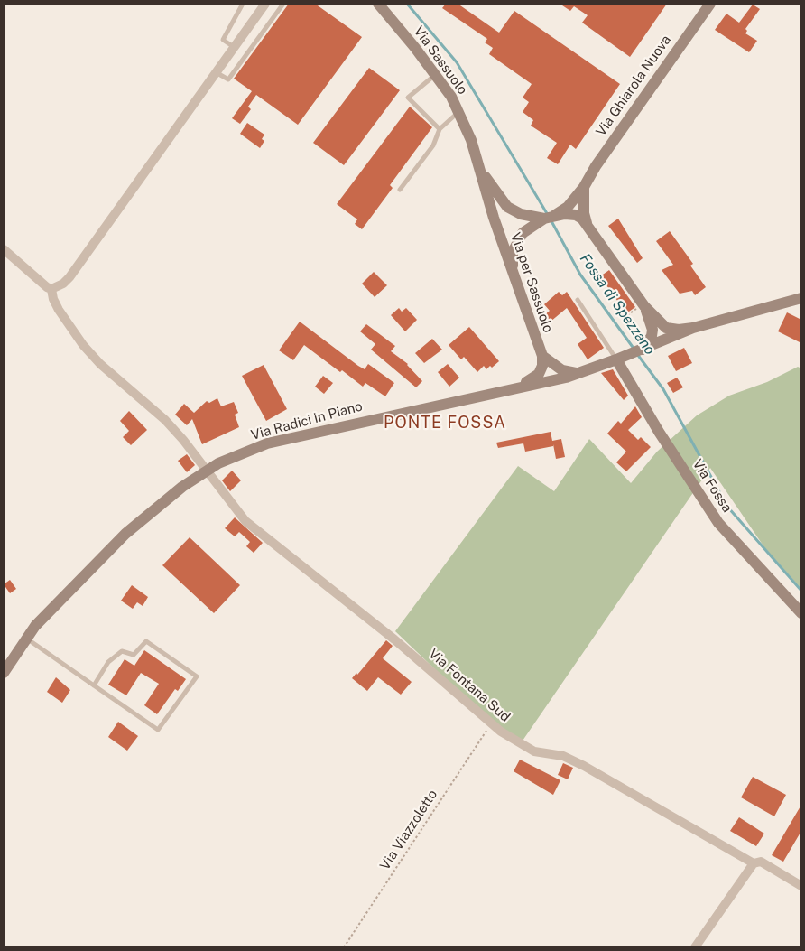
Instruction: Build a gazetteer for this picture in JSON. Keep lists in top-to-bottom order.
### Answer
{
  "streets": {
    "street": [
      "Via Sassuolo",
      "Via Ghiarola Nuova",
      "Via per Sassuolo",
      "Via Radici in Piano",
      "Via Fossa",
      "Via Fontana Sud"
    ],
    "path": ["Via Viazzoletto"]
  },
  "crossings": [
    ["Via Sassuolo", "Via per Sassuolo"],
    ["Via Ghiarola Nuova", "Via per Sassuolo"],
    ["Via Ghiarola Nuova", "Via Radici in Piano"],
    ["Via Ghiarola Nuova", "Via Fossa"],
    ["Via per Sassuolo", "Via Radici in Piano"],
    ["Via per Sassuolo", "Via Fossa"],
    ["Via Radici in Piano", "Via Fossa"],
    ["Via Radici in Piano", "Via Fontana Sud"],
    ["Via Fontana Sud", "Via Viazzoletto"]
  ],
  "districts": ["PONTE FOSSA"],
  "water": ["Fossa di Spezzano"]
}
